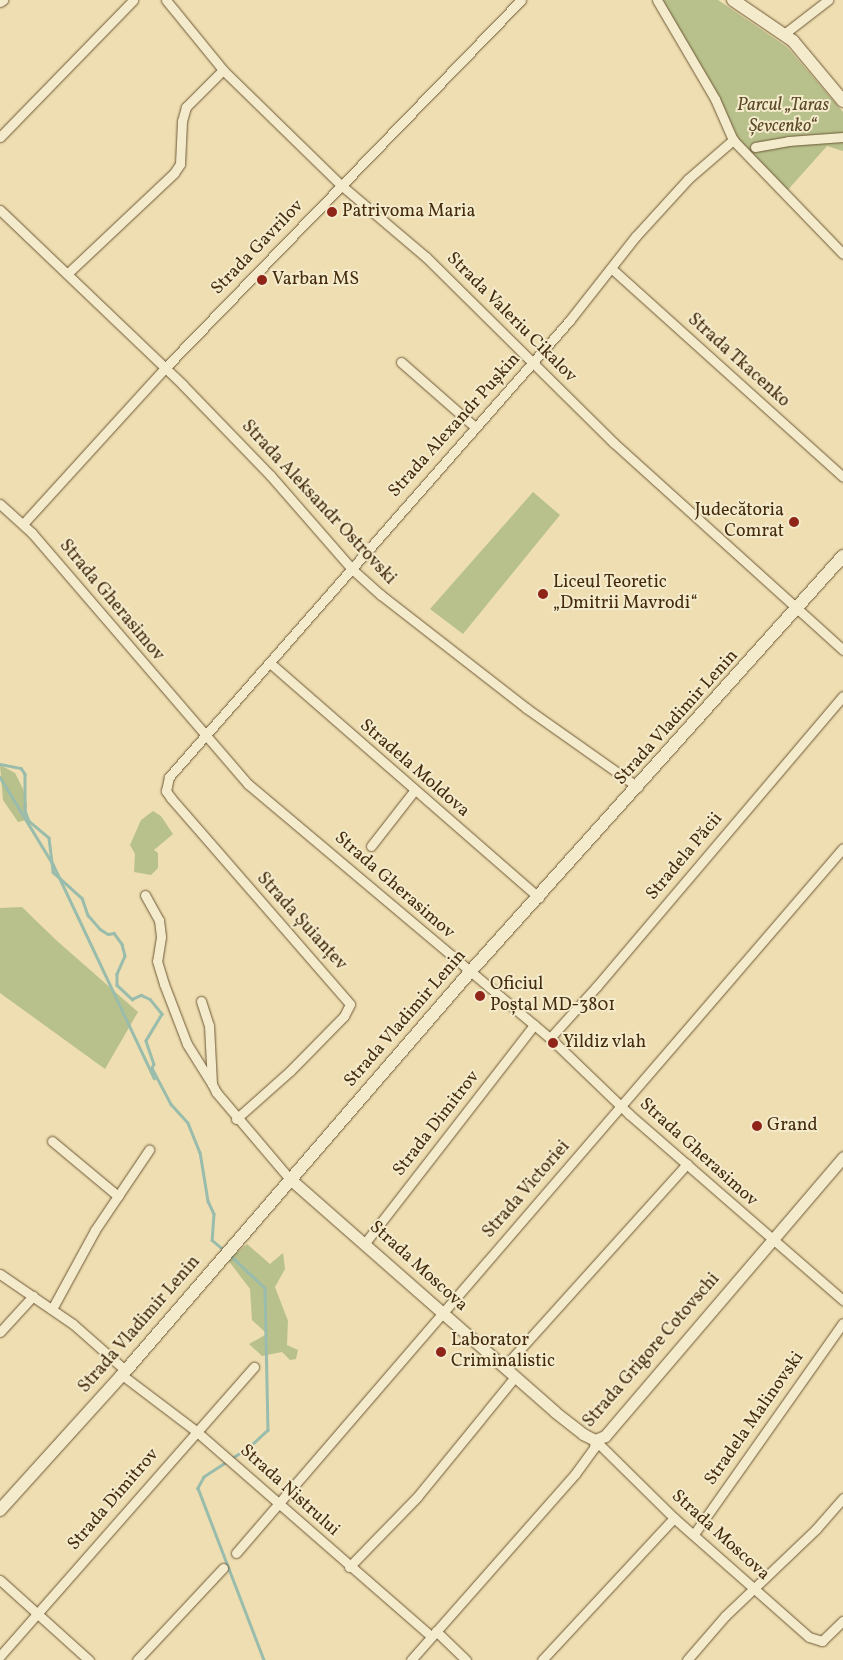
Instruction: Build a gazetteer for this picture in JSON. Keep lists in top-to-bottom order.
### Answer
{
  "streets": {
    "main road": ["Strada Vladimir Lenin"],
    "street": [
      "Strada Gavrilov",
      "Strada Valeriu Cikalov",
      "Strada Tkacenko",
      "Strada Alexandr Pușkin",
      "Strada Aleksandr Ostrovski",
      "Strada Gherasimov",
      "Stradela Moldova",
      "Stradela Păcii",
      "Strada Șuianțev",
      "Strada Dimitrov",
      "Strada Victoriei",
      "Strada Moscova",
      "Strada Grigore Cotovschi",
      "Stradela Malinovski",
      "Strada Nistrului"
    ]
  },
  "crossings": [
    ["Strada Gavrilov", "Strada Valeriu Cikalov"],
    ["Strada Gavrilov", "Strada Aleksandr Ostrovski"],
    ["Strada Gavrilov", "Strada Gherasimov"],
    ["Strada Valeriu Cikalov", "Strada Alexandr Pușkin"],
    ["Strada Valeriu Cikalov", "Strada Vladimir Lenin"],
    ["Strada Tkacenko", "Strada Alexandr Pușkin"],
    ["Strada Alexandr Pușkin", "Strada Aleksandr Ostrovski"],
    ["Strada Alexandr Pușkin", "Strada Gherasimov"],
    ["Strada Alexandr Pușkin", "Stradela Moldova"],
    ["Strada Alexandr Pușkin", "Strada Șuianțev"],
    ["Strada Aleksandr Ostrovski", "Strada Vladimir Lenin"],
    ["Strada Gherasimov", "Strada Vladimir Lenin"],
    ["Strada Gherasimov", "Stradela Păcii"],
    ["Strada Gherasimov", "Strada Șuianțev"],
    ["Strada Gherasimov", "Strada Dimitrov"],
    ["Strada Gherasimov", "Strada Victoriei"],
    ["Strada Gherasimov", "Strada Grigore Cotovschi"],
    ["Strada Vladimir Lenin", "Stradela Moldova"],
    ["Strada Vladimir Lenin", "Strada Moscova"],
    ["Strada Vladimir Lenin", "Strada Nistrului"],
    ["Strada Șuianțev", "Strada Moscova"],
    ["Strada Dimitrov", "Strada Moscova"],
    ["Strada Dimitrov", "Strada Nistrului"],
    ["Strada Victoriei", "Strada Moscova"],
    ["Strada Victoriei", "Strada Nistrului"],
    ["Strada Moscova", "Strada Grigore Cotovschi"],
    ["Strada Moscova", "Stradela Malinovski"],
    ["Strada Grigore Cotovschi", "Strada Nistrului"]
  ],
  "parks": ["Parcul „Taras Șevcenko“"],
  "places": [
    "Patrivoma Maria",
    "Varban MS",
    "Judecătoria Comrat",
    "Liceul Teoretic „Dmitrii Mavrodi“",
    "Oficiul Poștal MD-3801",
    "Yildiz vlah",
    "Grand",
    "Laborator Criminalistic"
  ]
}
